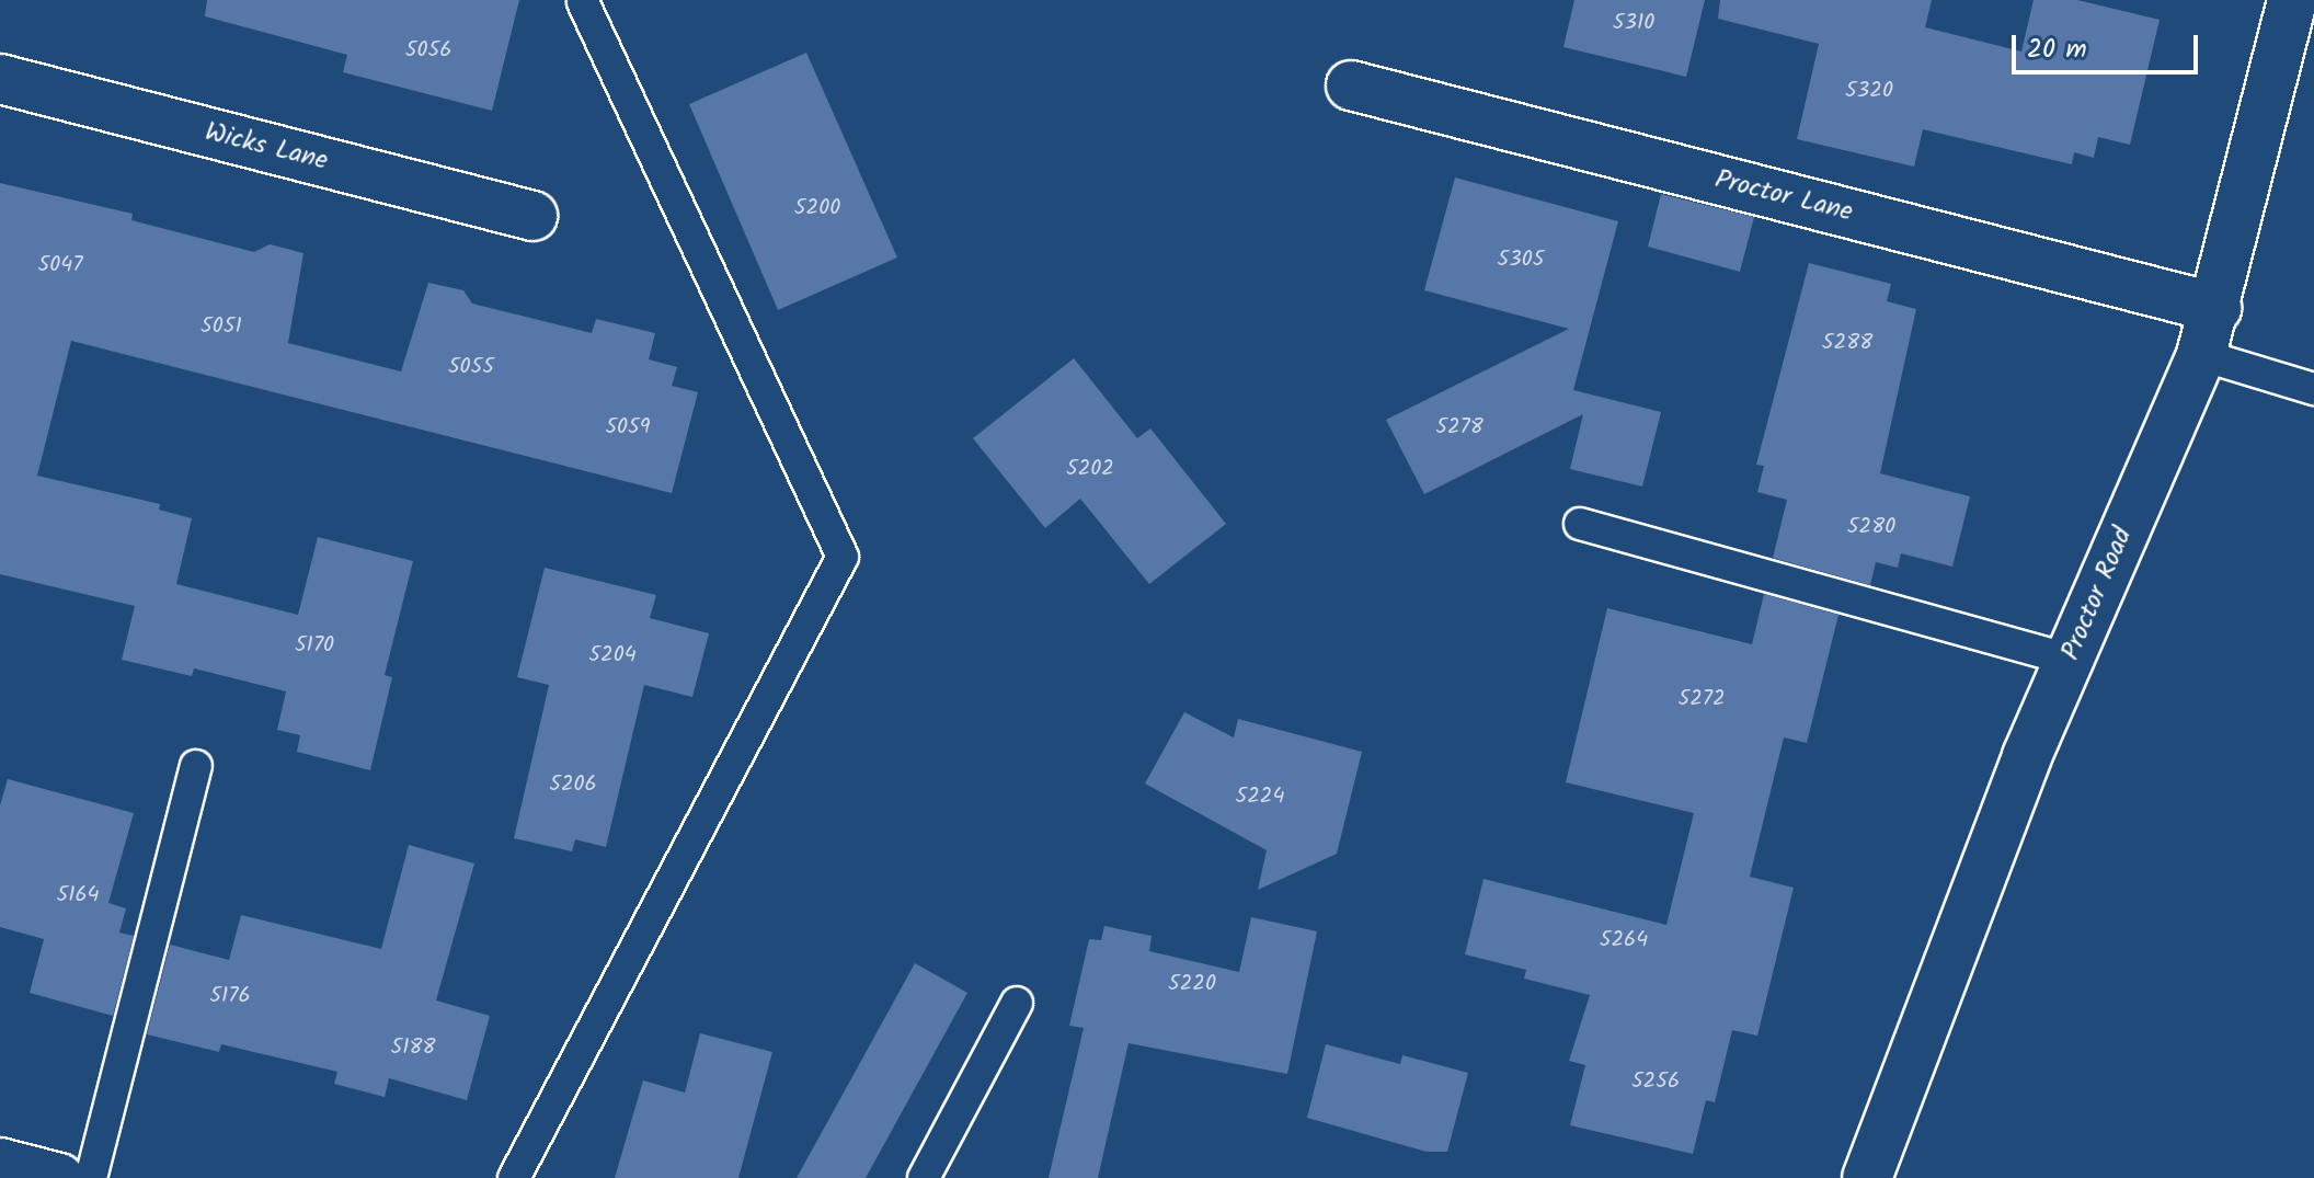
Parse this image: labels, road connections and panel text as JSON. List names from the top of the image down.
{
  "streets": {
    "street": ["Wicks Lane", "Proctor Lane", "Proctor Road"]
  },
  "crossings": [
    ["Proctor Lane", "Proctor Road"]
  ],
  "house_numbers": [
    "5310",
    "5056",
    "5320",
    "5200",
    "5305",
    "5047",
    "5051",
    "5288",
    "5055",
    "5059",
    "5278",
    "5202",
    "5280",
    "5170",
    "5204",
    "5272",
    "5206",
    "5224",
    "5164",
    "5264",
    "5220",
    "5176",
    "5188",
    "5256"
  ],
  "scale_bar": "20 m"
}
